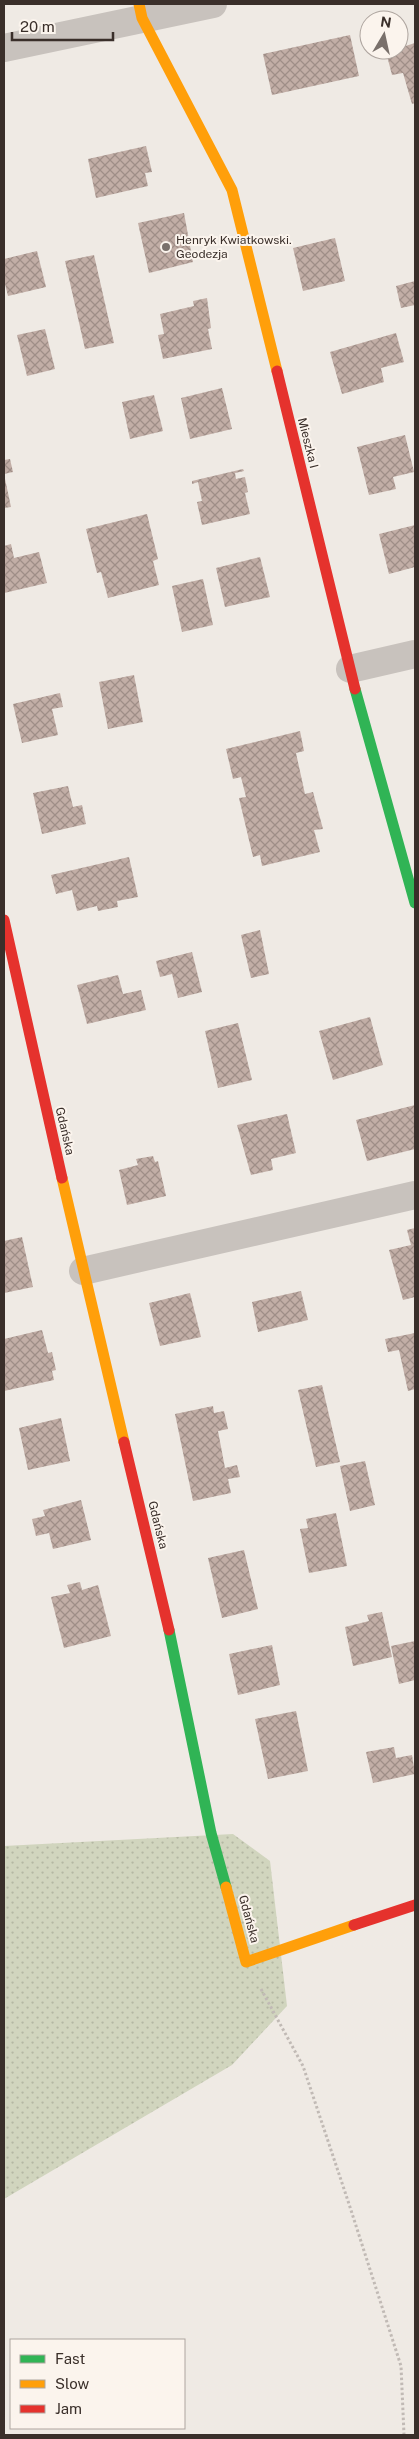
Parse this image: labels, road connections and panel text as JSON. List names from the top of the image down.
{
  "streets": {
    "street": ["Mieszka I", "Gdańska"]
  },
  "places": ["Henryk Kwiatkowski. Geodezja"],
  "legend": ["Fast", "Slow", "Jam"],
  "scale_bar": "20 m",
  "north": "top"
}
